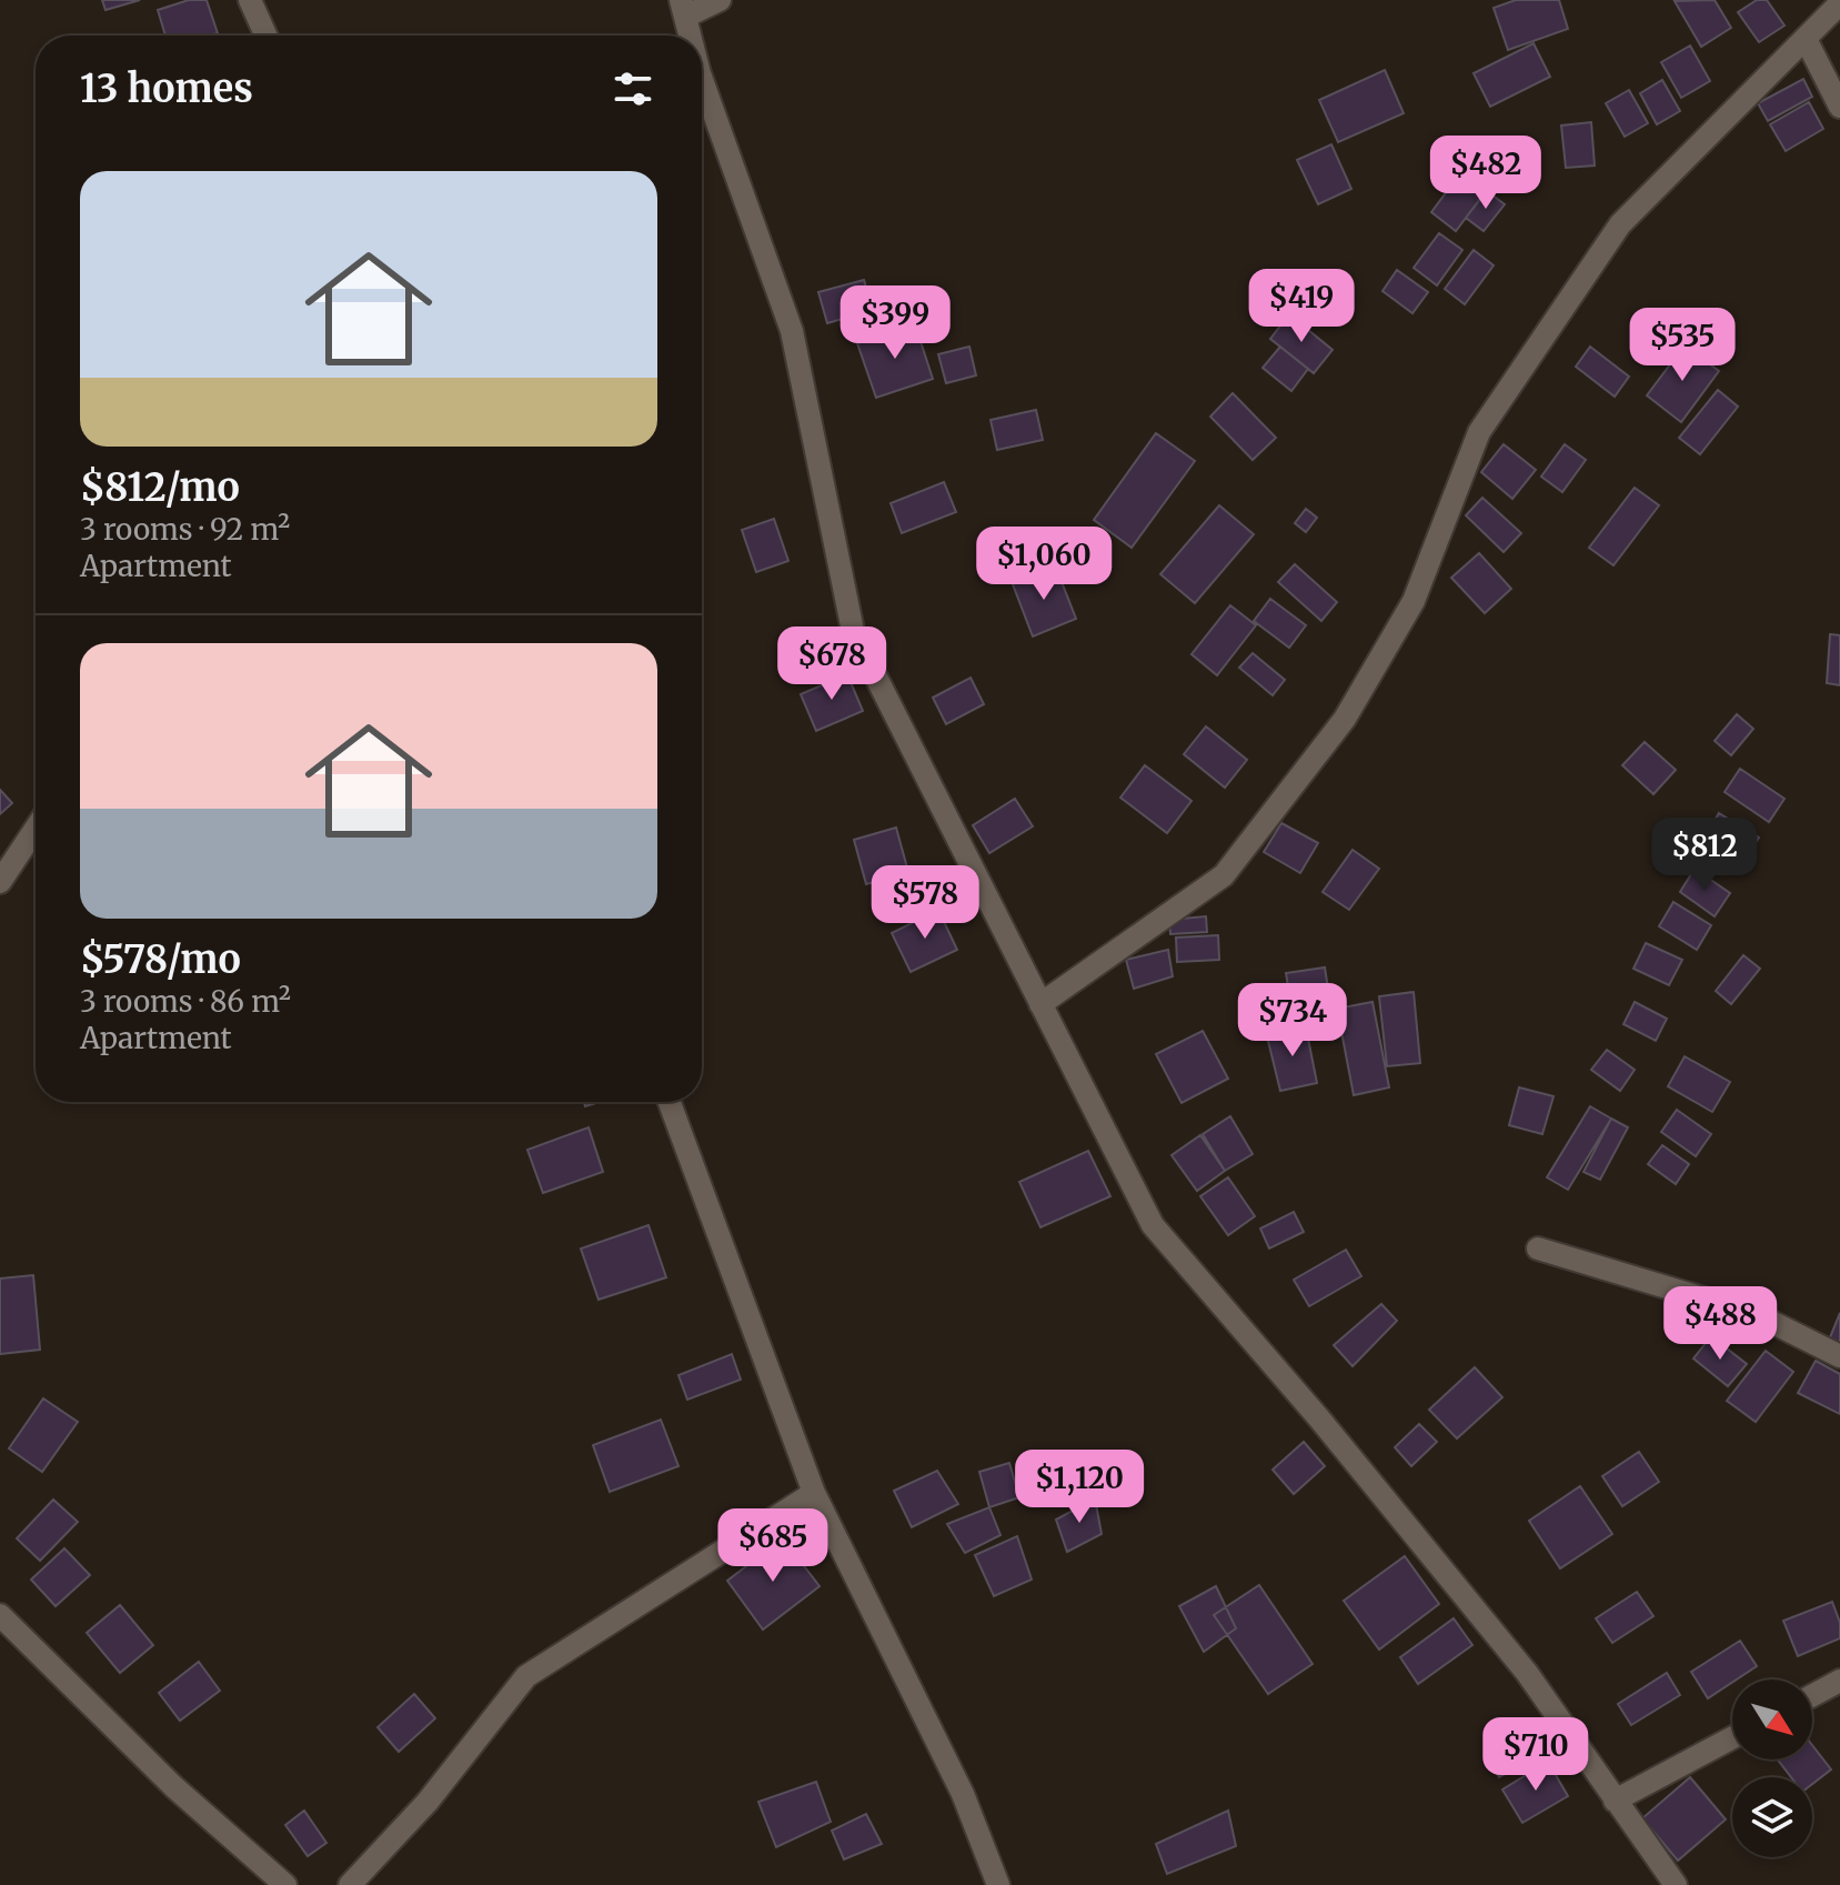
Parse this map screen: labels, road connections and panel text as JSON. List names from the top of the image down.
{
  "north": "bottom right",
  "page": {
    "heading": "13 homes",
    "price": [
      "$482",
      "$419",
      "$399",
      "$535",
      "$1,060",
      "$678",
      "$812",
      "$578",
      "$734",
      "$488",
      "$1,120",
      "$685",
      "$710"
    ],
    "list": [
      {
        "name": "$812/mo",
        "note": "3 rooms · 92 m² · Apartment"
      },
      {
        "name": "$578/mo",
        "note": "3 rooms · 86 m² · Apartment"
      }
    ]
  }
}
